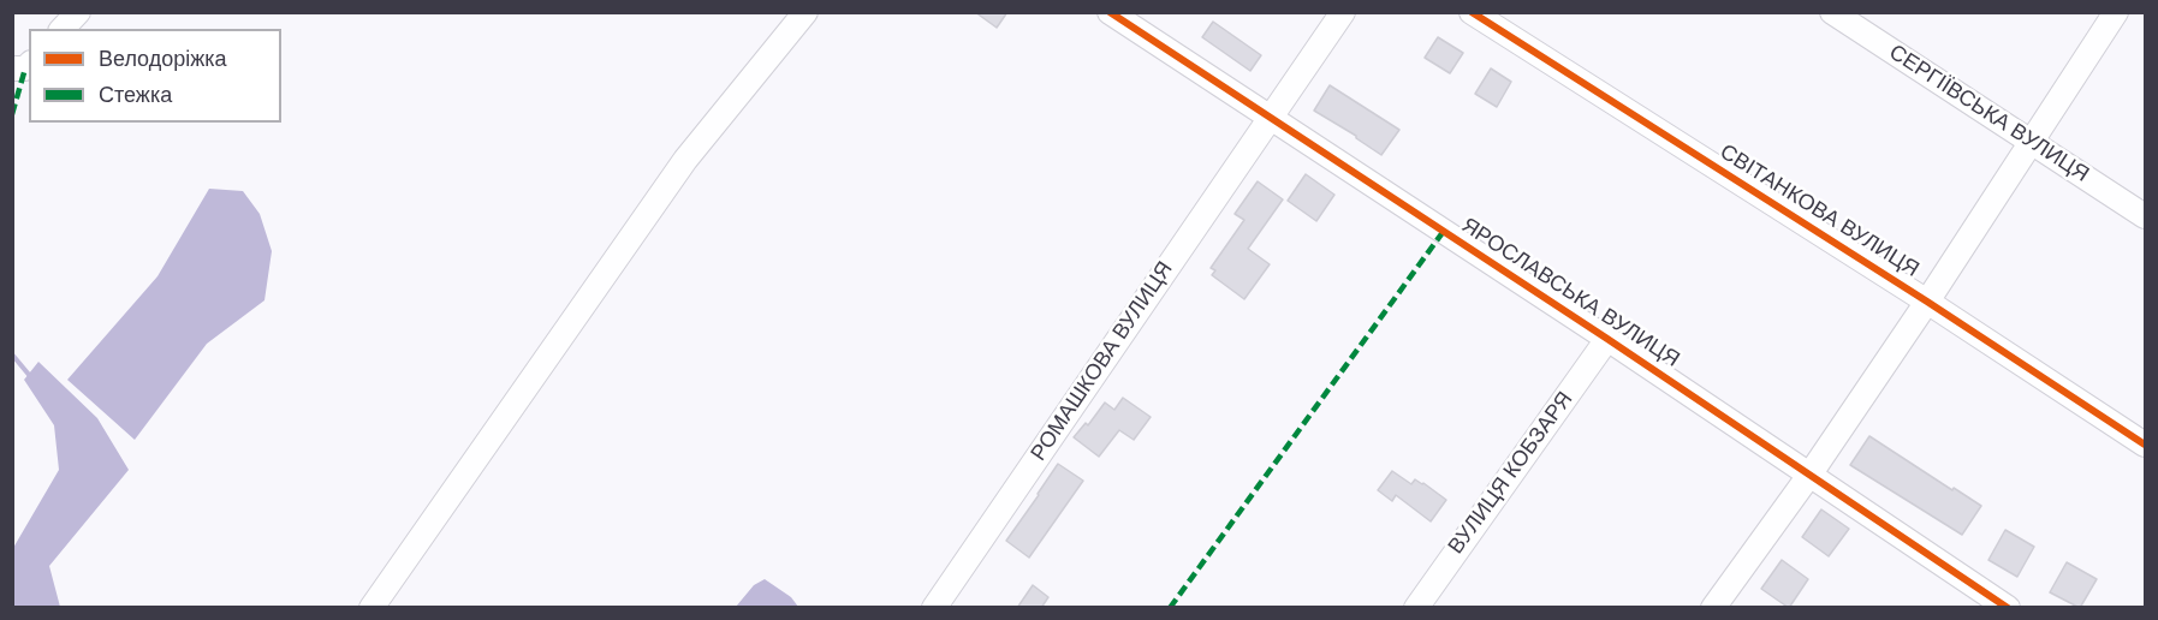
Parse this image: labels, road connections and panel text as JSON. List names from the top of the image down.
{
  "streets": {
    "street": [
      "СЕРГІЇВСЬКА ВУЛИЦЯ",
      "СВІТАНКОВА ВУЛИЦЯ",
      "ЯРОСЛАВСЬКА ВУЛИЦЯ",
      "РОМАШКОВА ВУЛИЦЯ",
      "ВУЛИЦЯ КОБЗАРЯ"
    ]
  },
  "crossings": [
    ["ЯРОСЛАВСЬКА ВУЛИЦЯ", "РОМАШКОВА ВУЛИЦЯ"],
    ["ЯРОСЛАВСЬКА ВУЛИЦЯ", "ВУЛИЦЯ КОБЗАРЯ"]
  ],
  "legend": ["Велодоріжка", "Стежка"]
}
